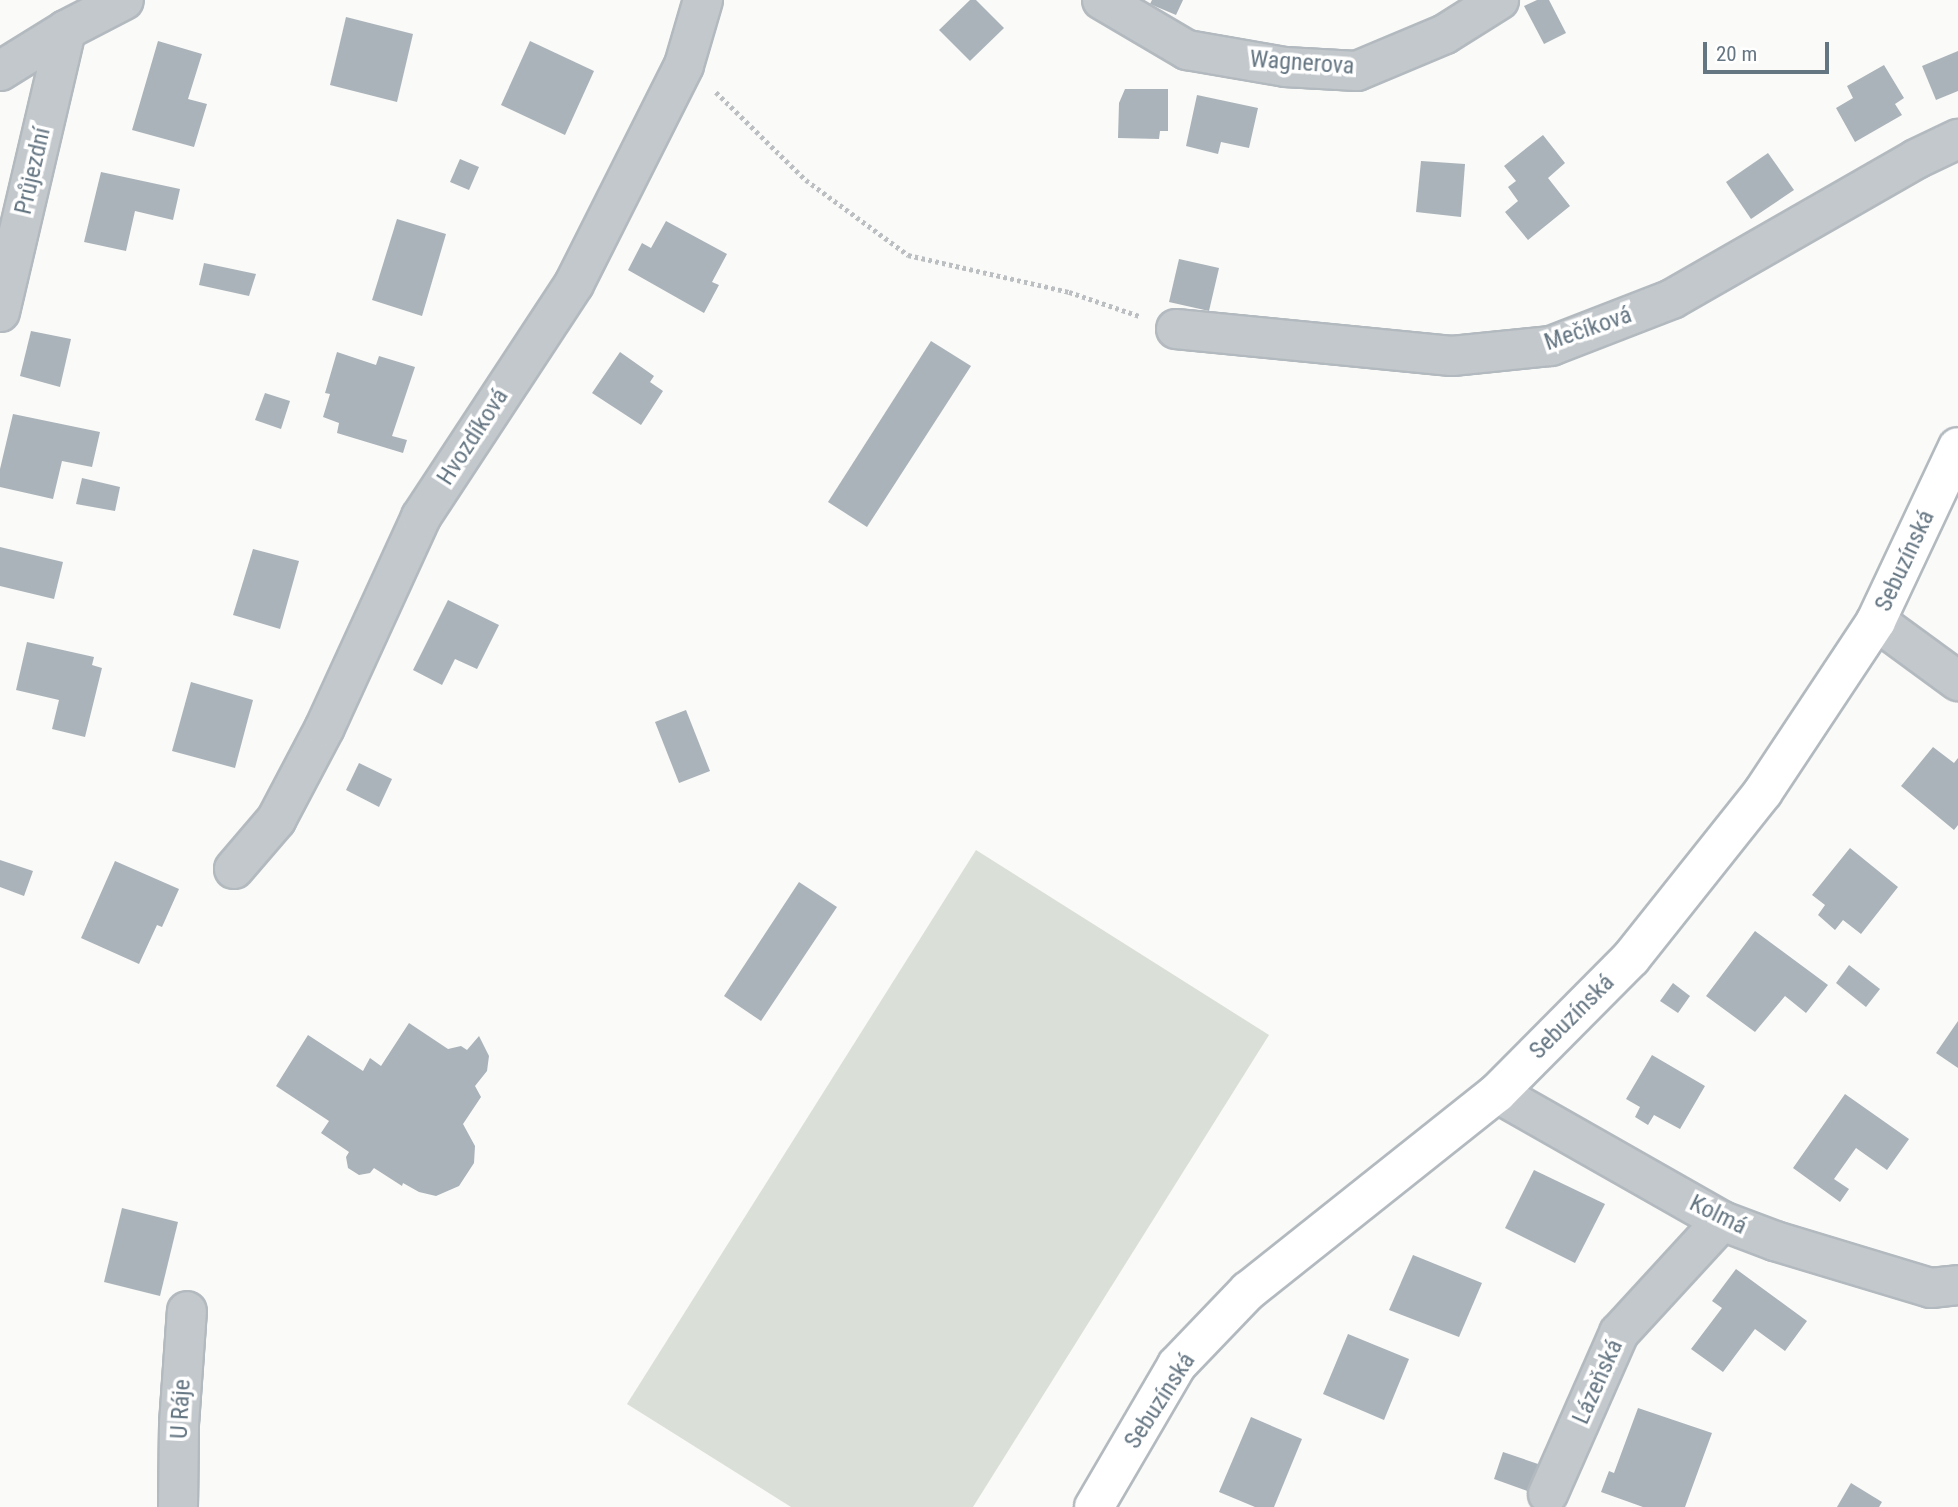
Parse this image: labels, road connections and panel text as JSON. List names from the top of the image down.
{
  "streets": {
    "main road": ["Sebuzínská"],
    "street": [
      "Wagnerova",
      "Průjezdní",
      "Mečíková",
      "Hvozdíková",
      "Kolmá",
      "Lázeňská",
      "U Ráje"
    ]
  },
  "crossings": [
    ["Sebuzínská", "Kolmá"],
    ["Kolmá", "Lázeňská"]
  ],
  "scale_bar": "20 m"
}
